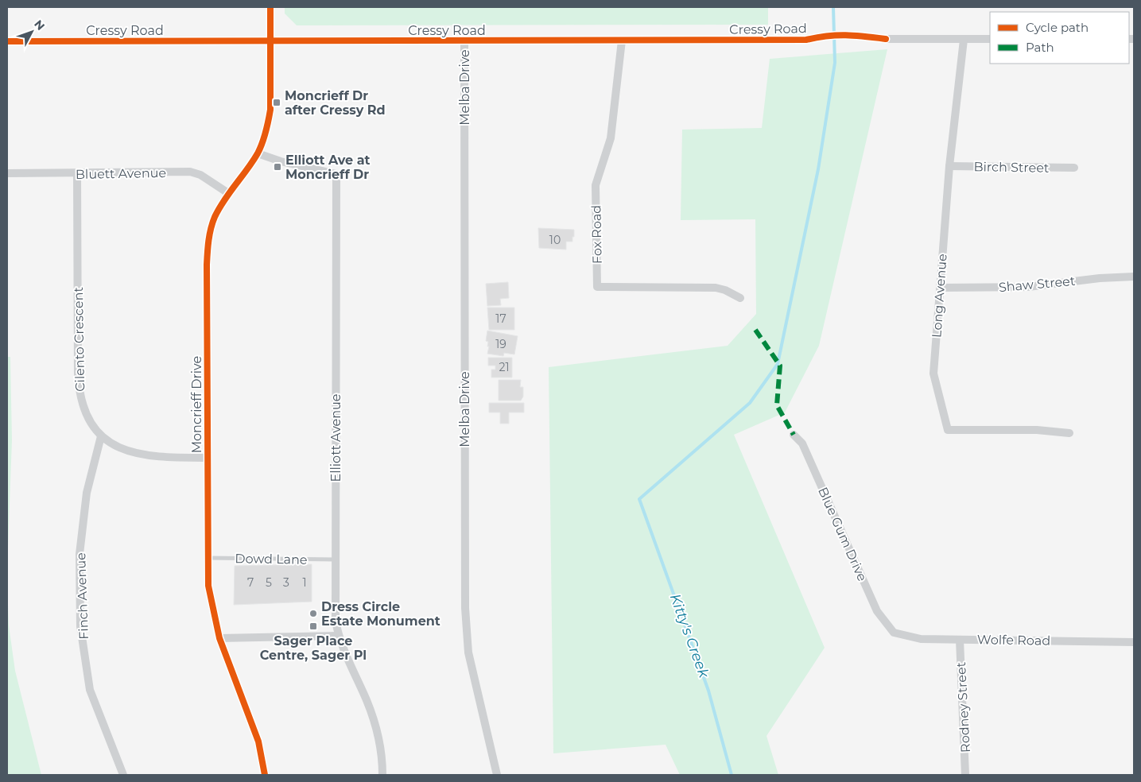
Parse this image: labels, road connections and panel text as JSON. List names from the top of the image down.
{
  "streets": {
    "street": [
      "Cressy Road",
      "Melba Drive",
      "Birch Street",
      "Bluett Avenue",
      "Fox Road",
      "Shaw Street",
      "Long Avenue",
      "Cilento Crescent",
      "Moncrieff Drive",
      "Elliott Avenue",
      "Blue Gum Drive",
      "Finch Avenue",
      "Wolfe Road",
      "Rodney Street"
    ],
    "lane": ["Dowd Lane"]
  },
  "crossings": [
    ["Cressy Road", "Melba Drive"],
    ["Cressy Road", "Fox Road"],
    ["Cressy Road", "Moncrieff Drive"],
    ["Birch Street", "Long Avenue"],
    ["Bluett Avenue", "Cilento Crescent"],
    ["Bluett Avenue", "Moncrieff Drive"],
    ["Shaw Street", "Long Avenue"],
    ["Cilento Crescent", "Moncrieff Drive"],
    ["Cilento Crescent", "Finch Avenue"],
    ["Moncrieff Drive", "Elliott Avenue"],
    ["Moncrieff Drive", "Dowd Lane"],
    ["Elliott Avenue", "Dowd Lane"],
    ["Blue Gum Drive", "Wolfe Road"],
    ["Wolfe Road", "Rodney Street"]
  ],
  "water": ["Kitty's Creek"],
  "places": {
    "transit": ["Moncrieff Dr after Cressy Rd", "Elliott Ave at Moncrieff Dr", "Sager Place Centre, Sager Pl"],
    "other": ["Dress Circle Estate Monument"]
  },
  "house_numbers": [
    "10",
    "17",
    "19",
    "21",
    "7",
    "5",
    "3",
    "1"
  ],
  "legend": ["Cycle path", "Path"],
  "north": "top right"
}
